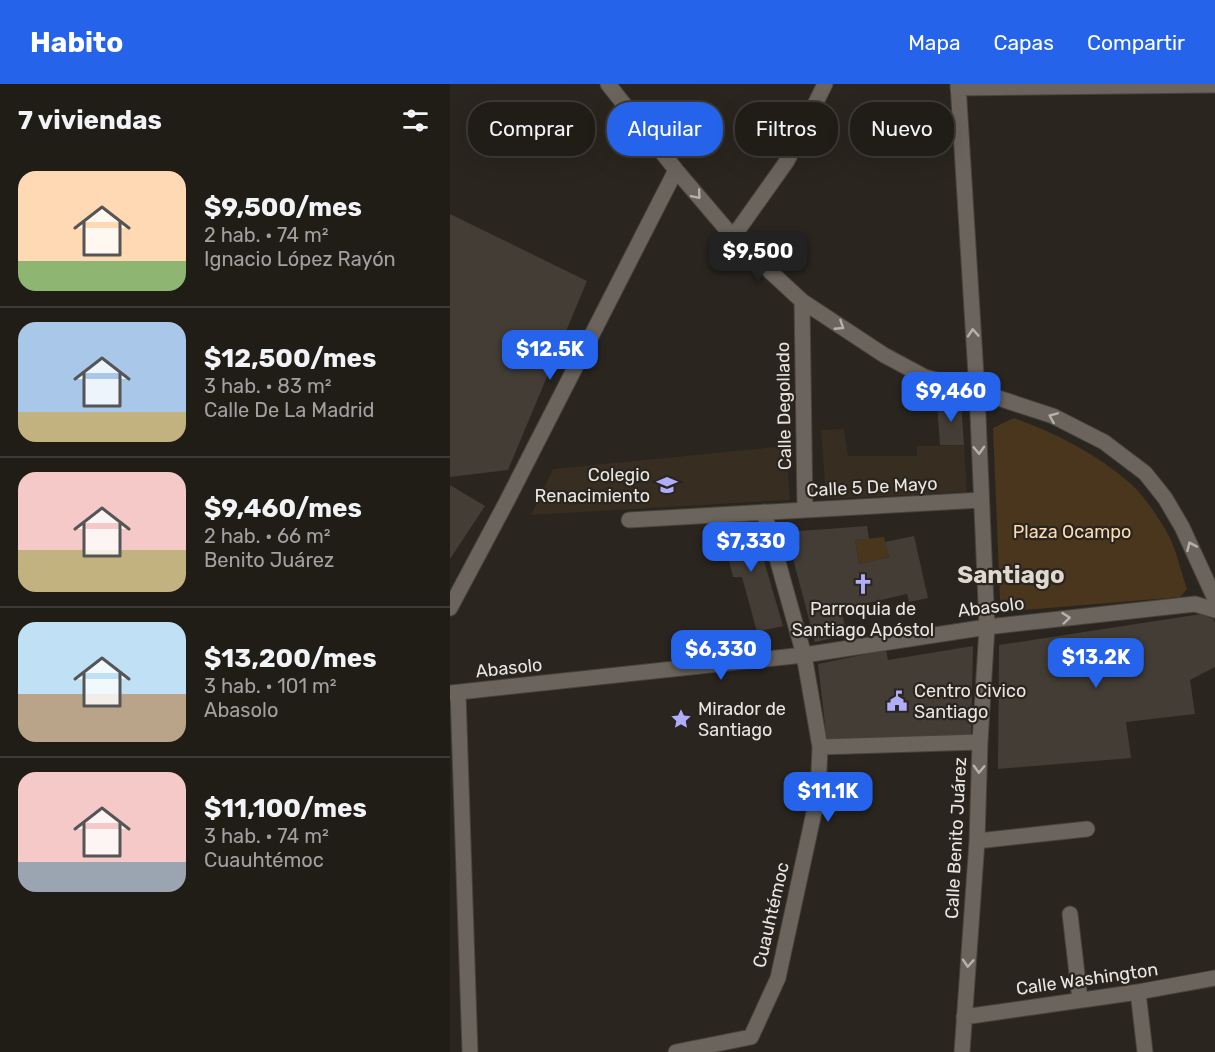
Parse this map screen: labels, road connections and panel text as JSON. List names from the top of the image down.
{
  "streets": {
    "street": [
      "Calle Degollado",
      "Calle 5 De Mayo",
      "Abasolo",
      "Calle Benito Juárez",
      "Cuauhtémoc",
      "Calle Washington"
    ]
  },
  "crossings": [
    ["Calle Degollado", "Calle 5 De Mayo"],
    ["Calle 5 De Mayo", "Calle Benito Juárez"],
    ["Calle 5 De Mayo", "Cuauhtémoc"],
    ["Abasolo", "Calle Benito Juárez"],
    ["Abasolo", "Cuauhtémoc"],
    ["Calle Benito Juárez", "Calle Washington"]
  ],
  "districts": ["Santiago"],
  "parks": ["Plaza Ocampo"],
  "places": {
    "school or university": ["Colegio Renacimiento"],
    "church": ["Parroquia de Santiago Apóstol"],
    "public building": ["Centro Civico Santiago"],
    "place": ["Mirador de Santiago"]
  },
  "page": {
    "header": "Habito",
    "nav": ["Mapa", "Capas", "Compartir"],
    "heading": "7 viviendas",
    "chip": [
      "Comprar",
      "Alquilar",
      "Filtros",
      "Nuevo"
    ],
    "list": [
      {
        "name": "$9,500/mes",
        "note": "2 hab. · 74 m² · Ignacio López Rayón"
      },
      {
        "name": "$12,500/mes",
        "note": "3 hab. · 83 m² · Calle De La Madrid"
      },
      {
        "name": "$9,460/mes",
        "note": "2 hab. · 66 m² · Benito Juárez"
      },
      {
        "name": "$13,200/mes",
        "note": "3 hab. · 101 m² · Abasolo"
      },
      {
        "name": "$11,100/mes",
        "note": "3 hab. · 74 m² · Cuauhtémoc"
      }
    ],
    "price": [
      "$9,500",
      "$12.5K",
      "$9,460",
      "$7,330",
      "$6,330",
      "$13.2K",
      "$11.1K"
    ]
  }
}
